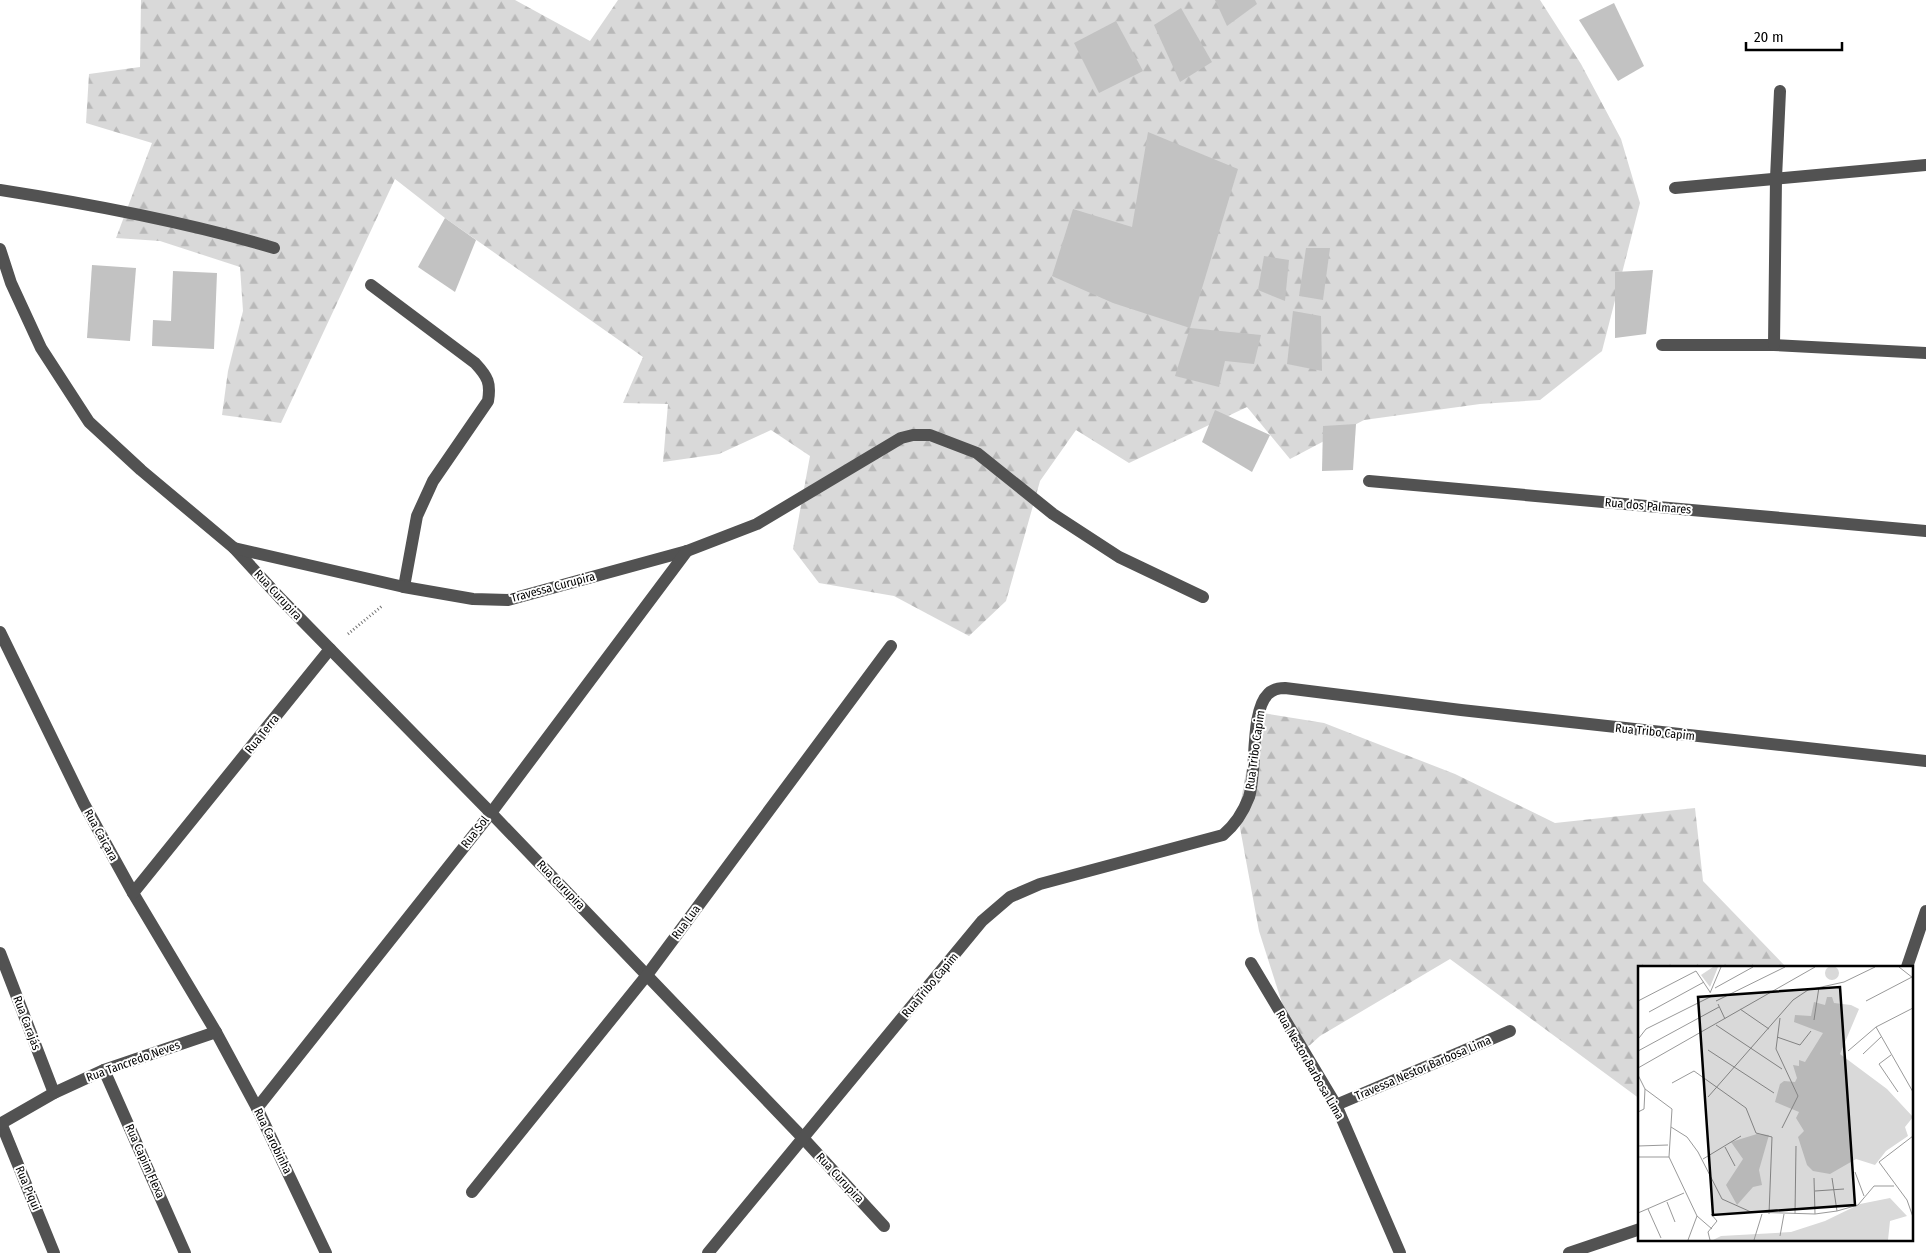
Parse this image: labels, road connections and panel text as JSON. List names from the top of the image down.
{
  "streets": {
    "street": [
      "Rua dos Palmares",
      "Travessa Curupira",
      "Rua Curupira",
      "Rua Tribo Capim",
      "Rua Terra",
      "Rua Sol",
      "Rua Caiçara",
      "Rua Lua",
      "Rua Carajás",
      "Rua Tancredo Neves",
      "Rua Nestor Barbosa Lima",
      "Travessa Nestor Barbosa Lima",
      "Rua Carobinha",
      "Rua Capim Flexa",
      "Rua Piqui"
    ]
  },
  "crossings": [
    ["Travessa Curupira", "Rua Curupira"],
    ["Travessa Curupira", "Rua Sol"],
    ["Rua Curupira", "Rua Tribo Capim"],
    ["Rua Curupira", "Rua Terra"],
    ["Rua Curupira", "Rua Sol"],
    ["Rua Curupira", "Rua Lua"],
    ["Rua Terra", "Rua Caiçara"],
    ["Rua Sol", "Rua Carobinha"],
    ["Rua Caiçara", "Rua Tancredo Neves"],
    ["Rua Caiçara", "Rua Carobinha"],
    ["Rua Carajás", "Rua Tancredo Neves"],
    ["Rua Tancredo Neves", "Rua Carobinha"],
    ["Rua Tancredo Neves", "Rua Capim Flexa"],
    ["Rua Tancredo Neves", "Rua Piqui"],
    ["Rua Nestor Barbosa Lima", "Travessa Nestor Barbosa Lima"]
  ],
  "scale_bar": "20 m"
}
